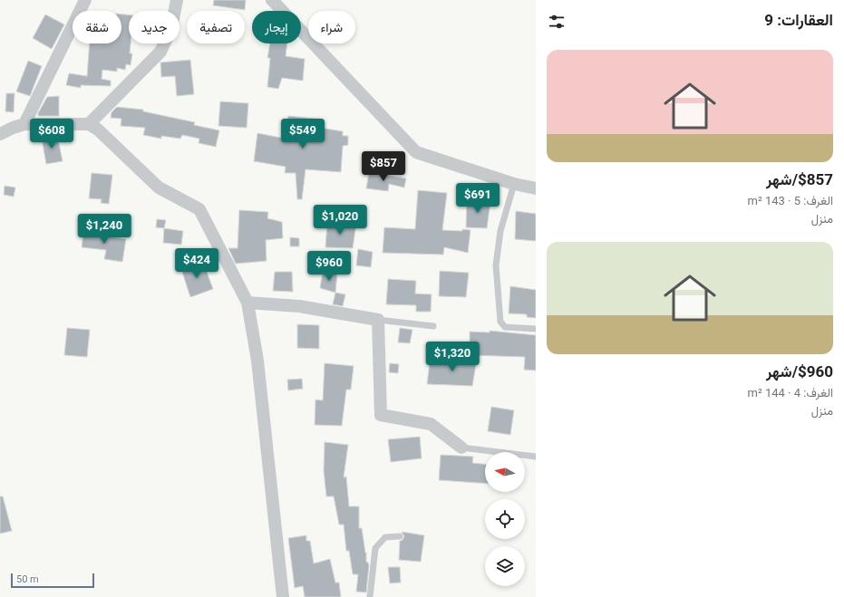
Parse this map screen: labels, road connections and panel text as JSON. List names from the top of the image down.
{
  "scale_bar": "50 m",
  "north": "left",
  "page": {
    "heading": "العقارات: 9",
    "chip": [
      "شراء",
      "إيجار",
      "تصفية",
      "جديد",
      "شقة"
    ],
    "list": [
      {
        "name": "$857/شهر",
        "note": "الغرف: 5 · 143 m² · منزل"
      },
      {
        "name": "$960/شهر",
        "note": "الغرف: 4 · 144 m² · منزل"
      }
    ],
    "price": [
      "$608",
      "$549",
      "$857",
      "$691",
      "$1,020",
      "$1,240",
      "$424",
      "$960",
      "$1,320"
    ],
    "scale": "50 m"
  }
}
